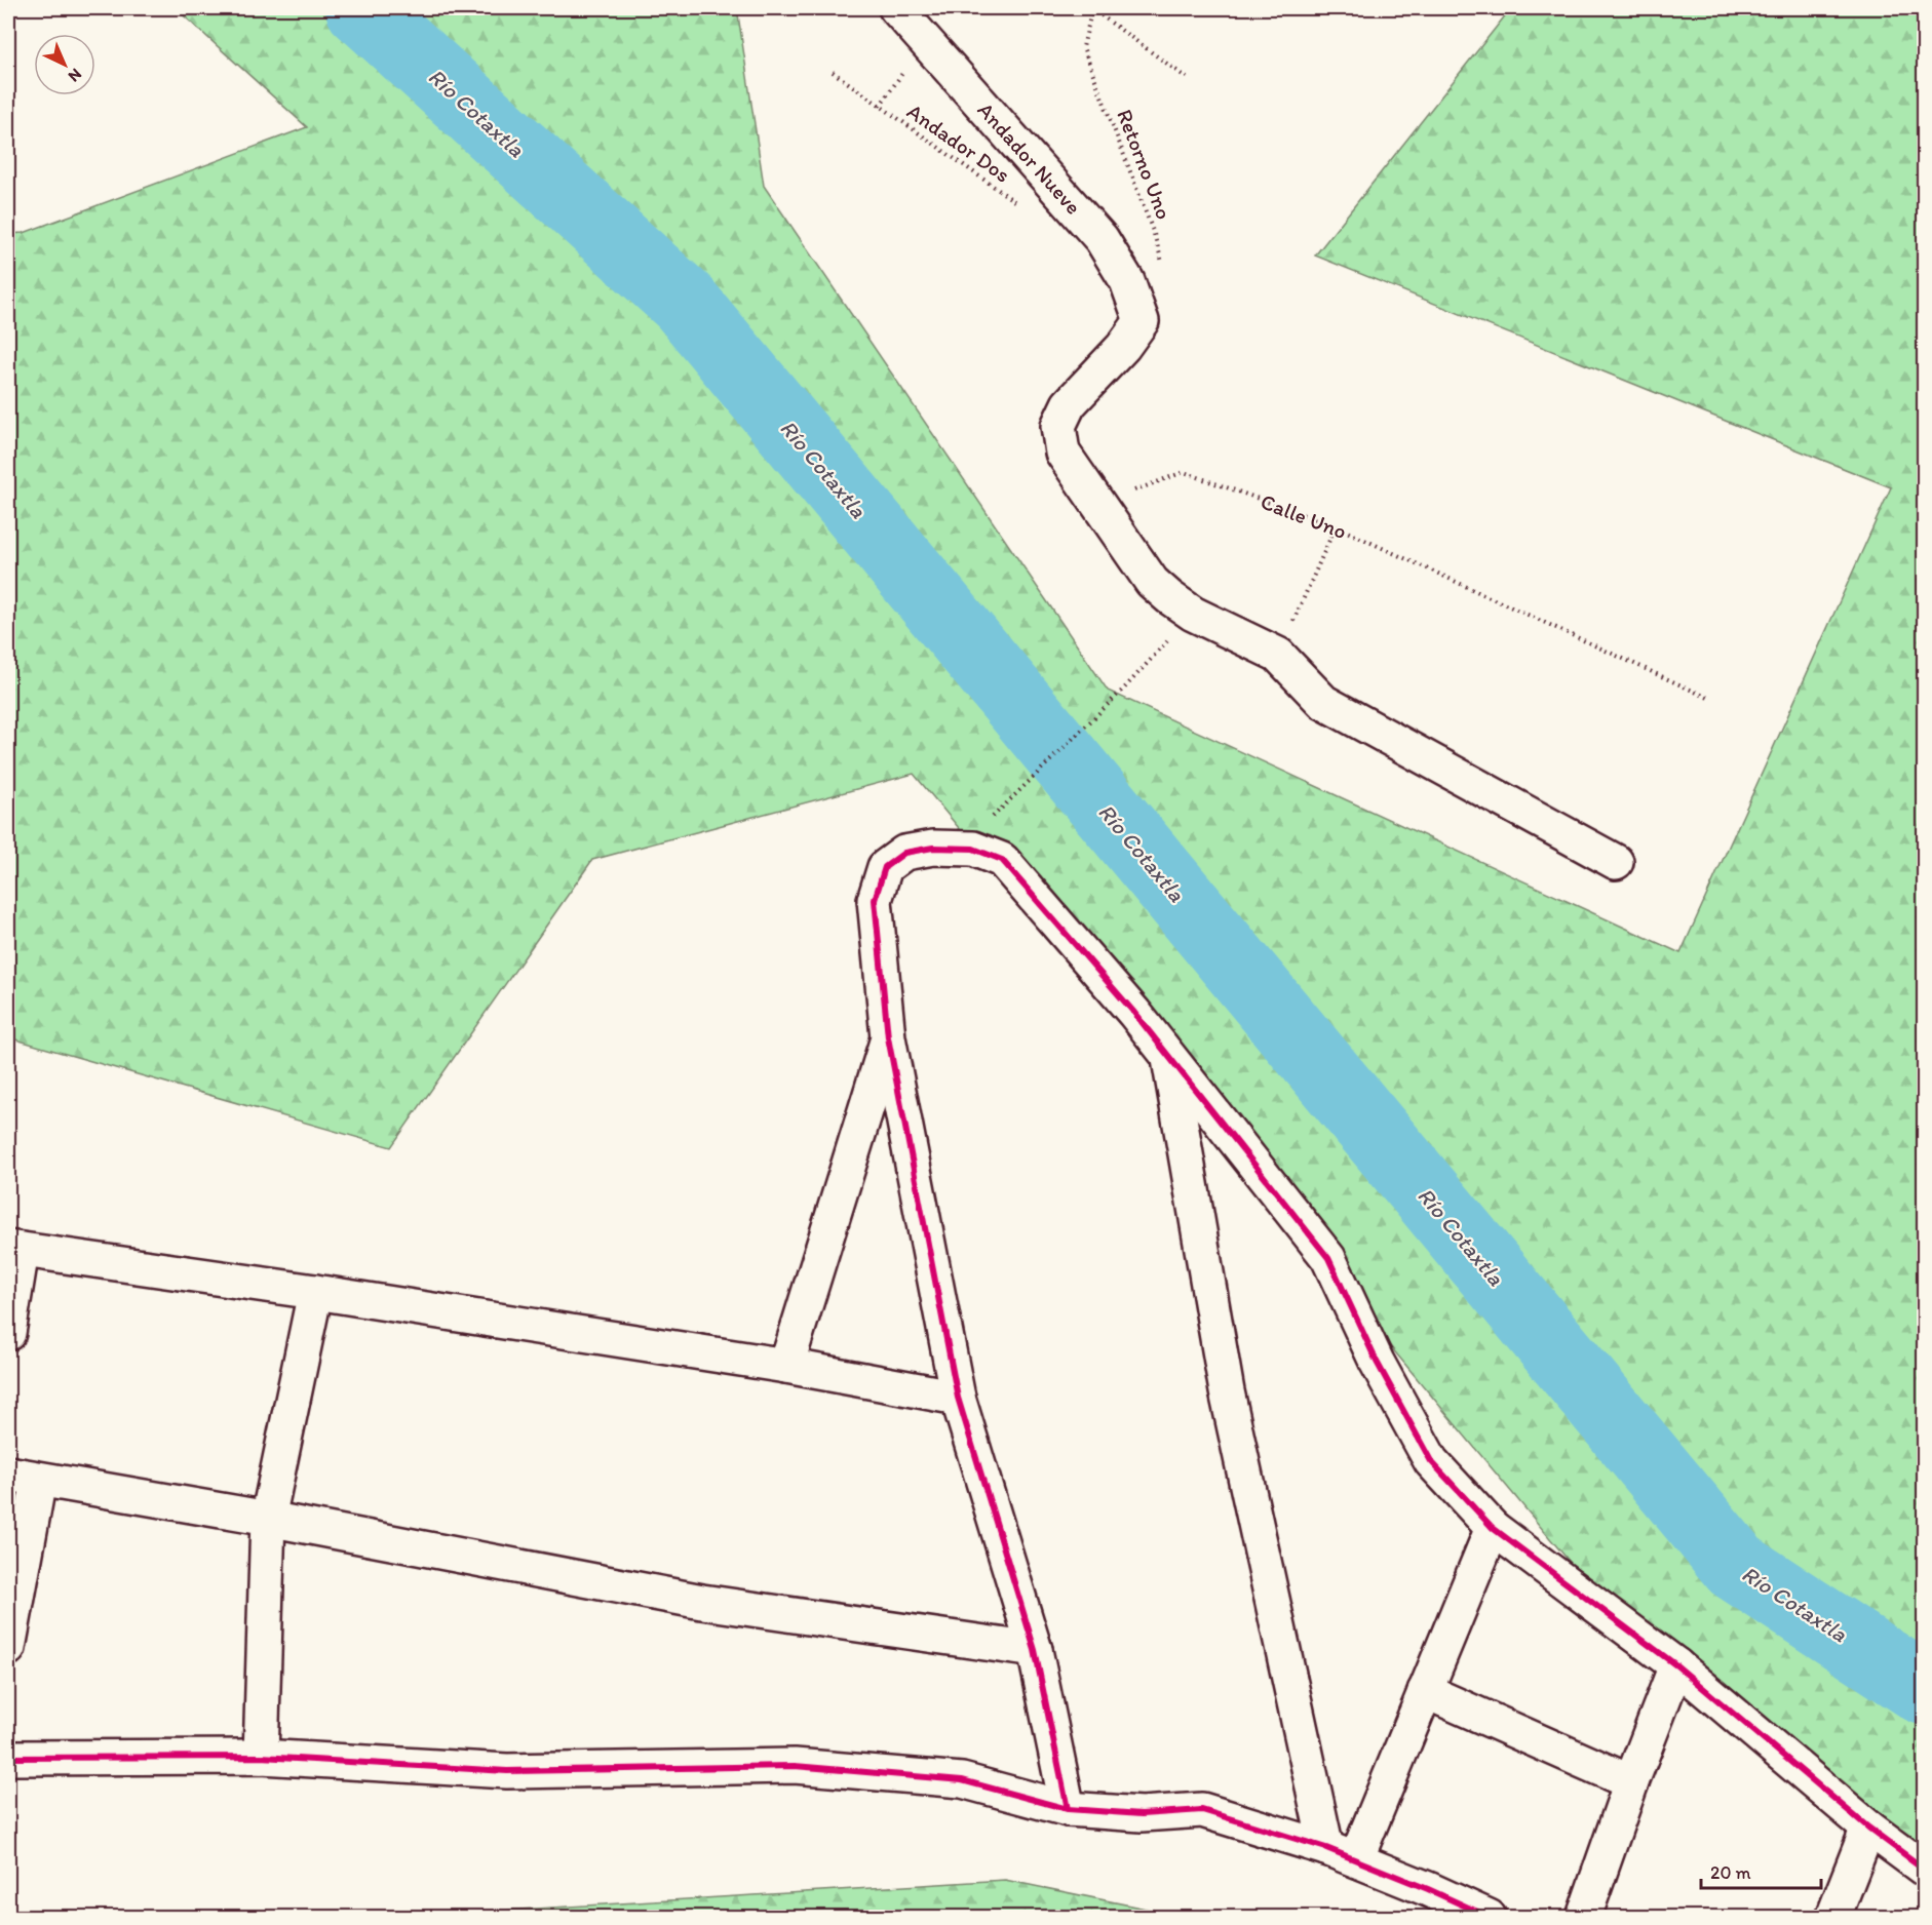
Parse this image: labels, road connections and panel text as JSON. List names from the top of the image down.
{
  "streets": {
    "street": ["Andador Nueve"],
    "path": ["Andador Dos", "Retorno Uno", "Calle Uno"]
  },
  "crossings": [
    ["Andador Nueve", "Calle Uno"]
  ],
  "water": ["Río Cotaxtla"],
  "scale_bar": "20 m",
  "north": "bottom right"
}
